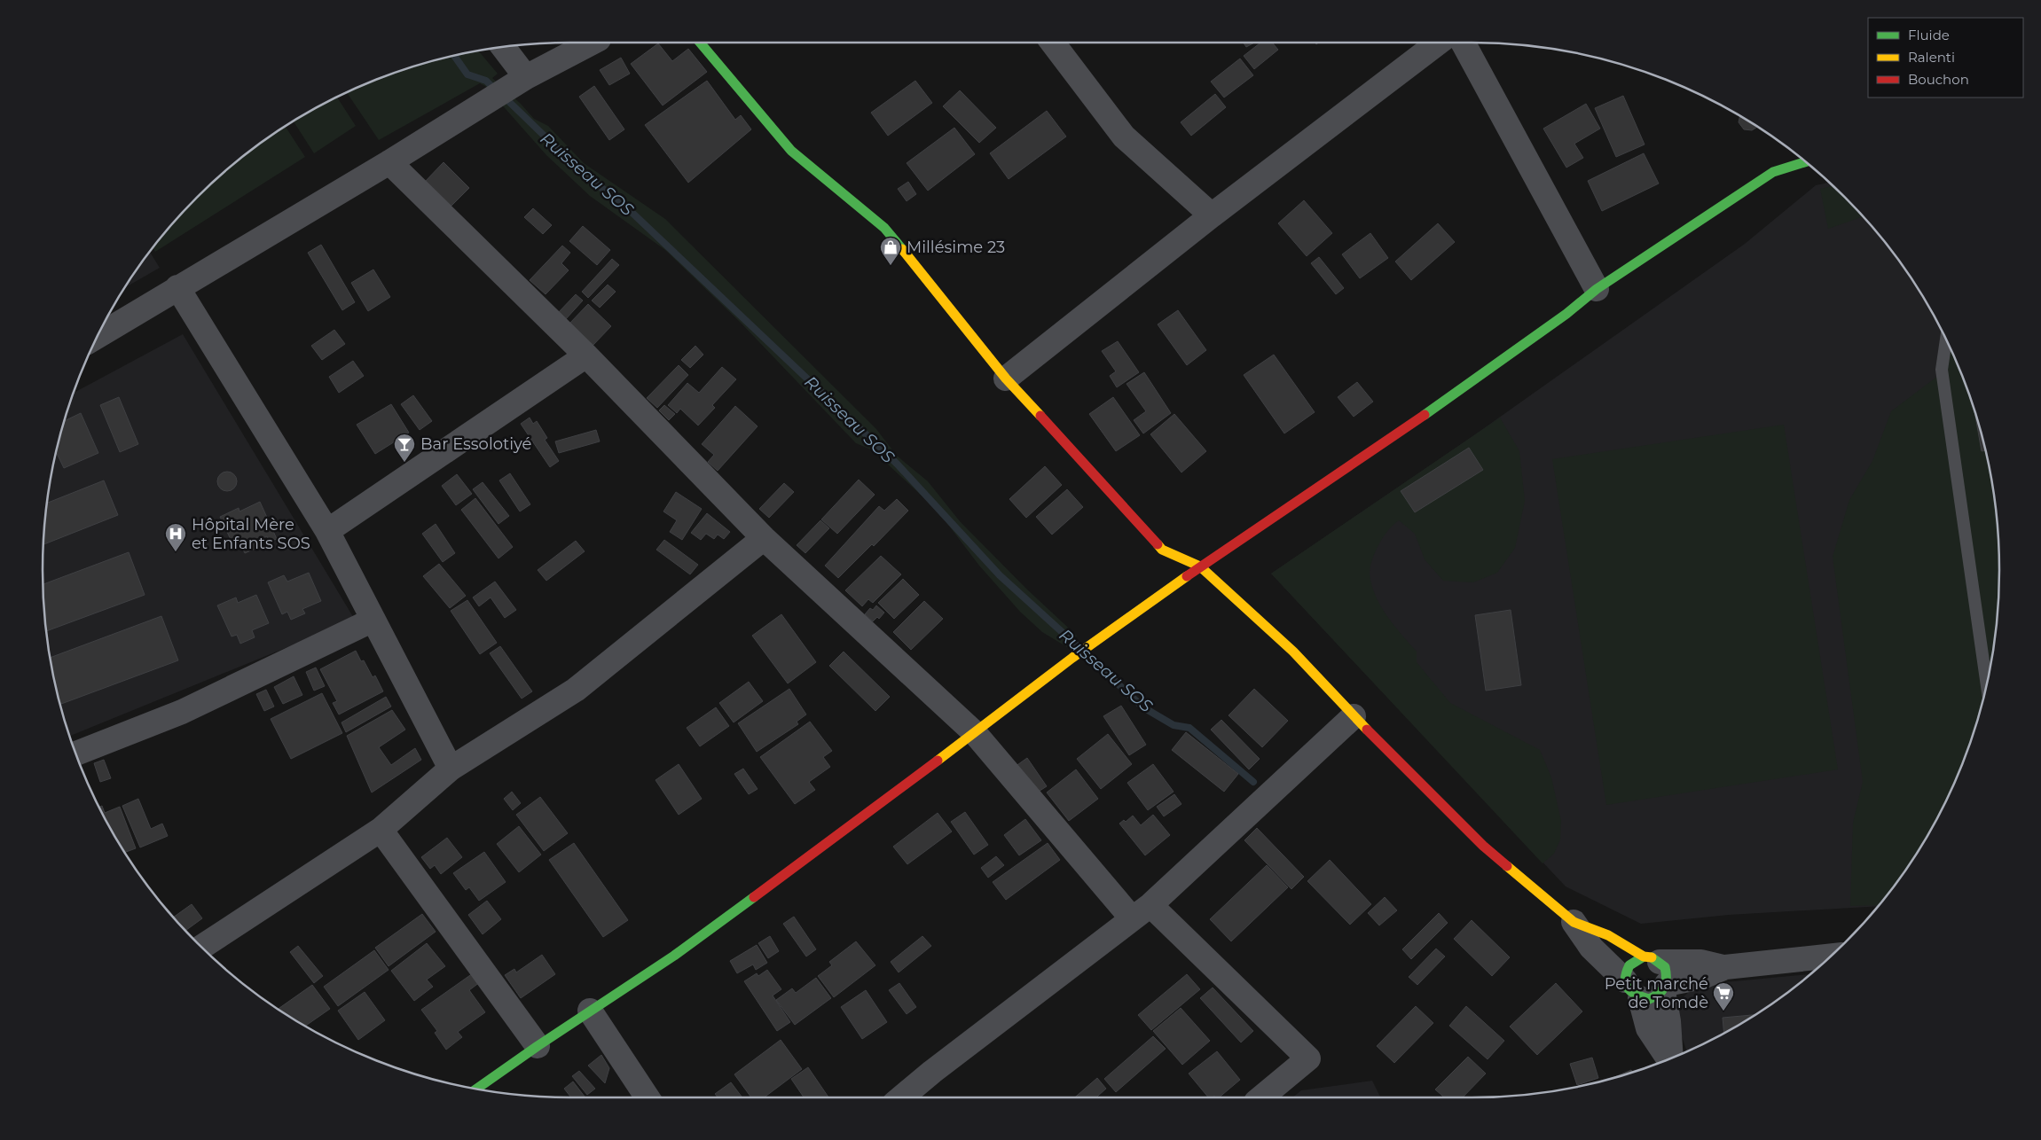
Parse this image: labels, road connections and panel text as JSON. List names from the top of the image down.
{
  "water": ["Ruisseau SOS"],
  "places": {
    "shop": ["Millésime 23"],
    "bar": ["Bar Essolotiyé"],
    "hospital": ["Hôpital Mère et Enfants SOS"],
    "supermarket": ["Petit marché de Tomdè"]
  },
  "legend": ["Fluide", "Ralenti", "Bouchon"]
}
